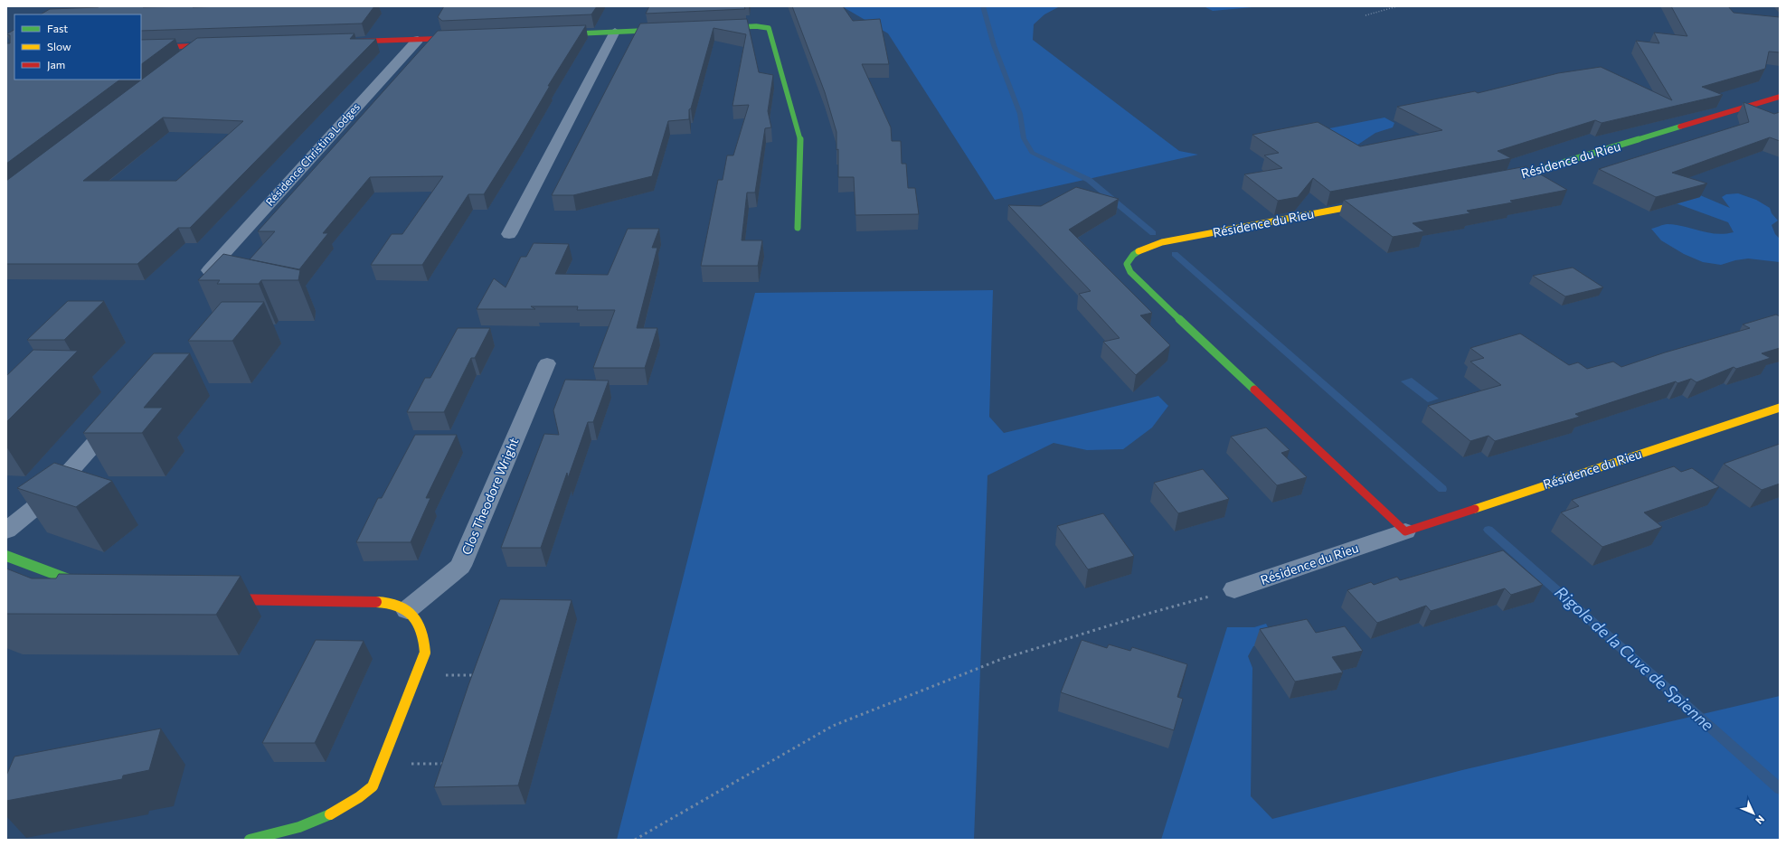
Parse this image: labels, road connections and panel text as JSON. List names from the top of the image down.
{
  "streets": {
    "street": ["Résidence Christina Lodges", "Résidence du Rieu", "Clos Theodore Wright"]
  },
  "water": ["Rigole de la Cuve de Spienne"],
  "legend": ["Fast", "Slow", "Jam"],
  "north": "bottom right"
}
